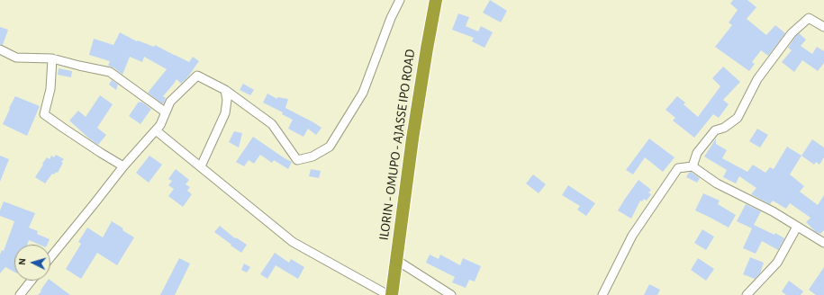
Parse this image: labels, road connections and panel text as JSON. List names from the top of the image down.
{
  "streets": {
    "highway": ["ILORIN - OMUPO - AJASSE IPO ROAD"]
  },
  "north": "left"
}
